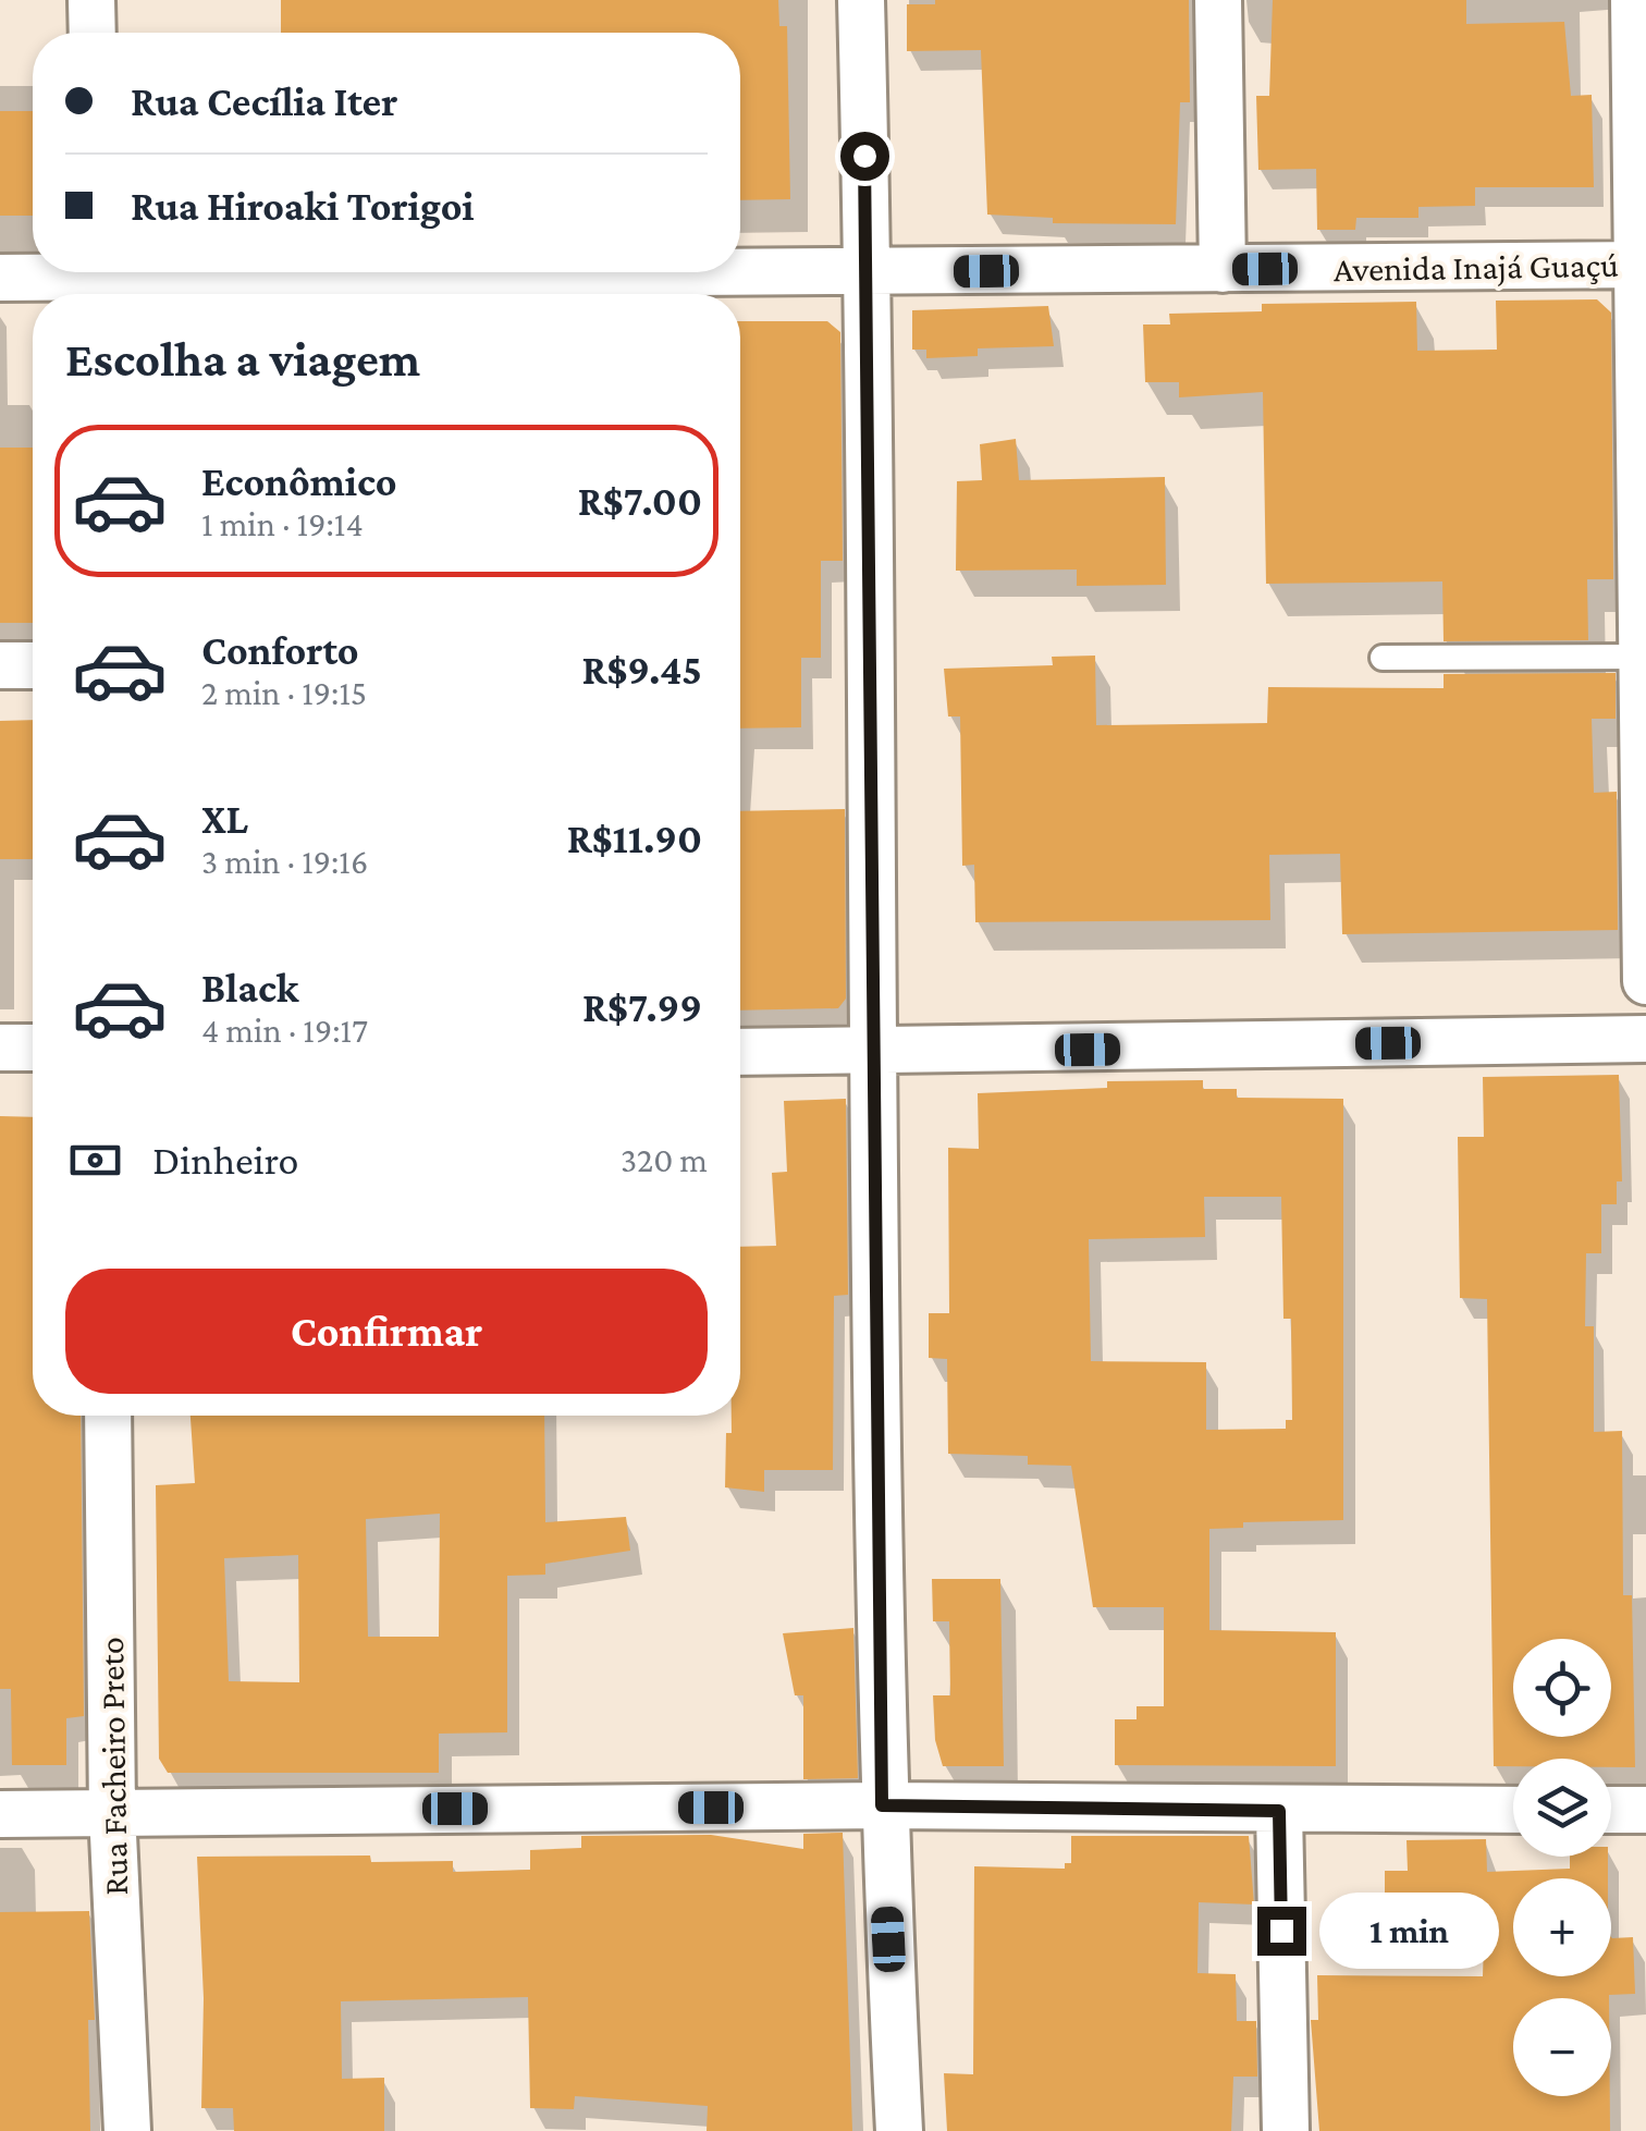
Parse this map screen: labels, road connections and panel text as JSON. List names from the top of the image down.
{
  "streets": {
    "street": ["Avenida Inajá Guaçú", "Rua Facheiro Preto"]
  },
  "page": {
    "banner": ["Rua Cecília Iter", "Rua Hiroaki Torigoi"],
    "heading": "Escolha a viagem",
    "list": [
      {
        "name": "Econômico",
        "note": "1 min · 19:14",
        "value": "R$7.00"
      },
      {
        "name": "Conforto",
        "note": "2 min · 19:15",
        "value": "R$9.45"
      },
      {
        "name": "XL",
        "note": "3 min · 19:16",
        "value": "R$11.90"
      },
      {
        "name": "Black",
        "note": "4 min · 19:17",
        "value": "R$7.99"
      }
    ],
    "pay": ["Dinheiro", "320 m"],
    "buttons": "Confirmar",
    "map_buttons": ["+", "−"],
    "bubble": "1 min"
  }
}
